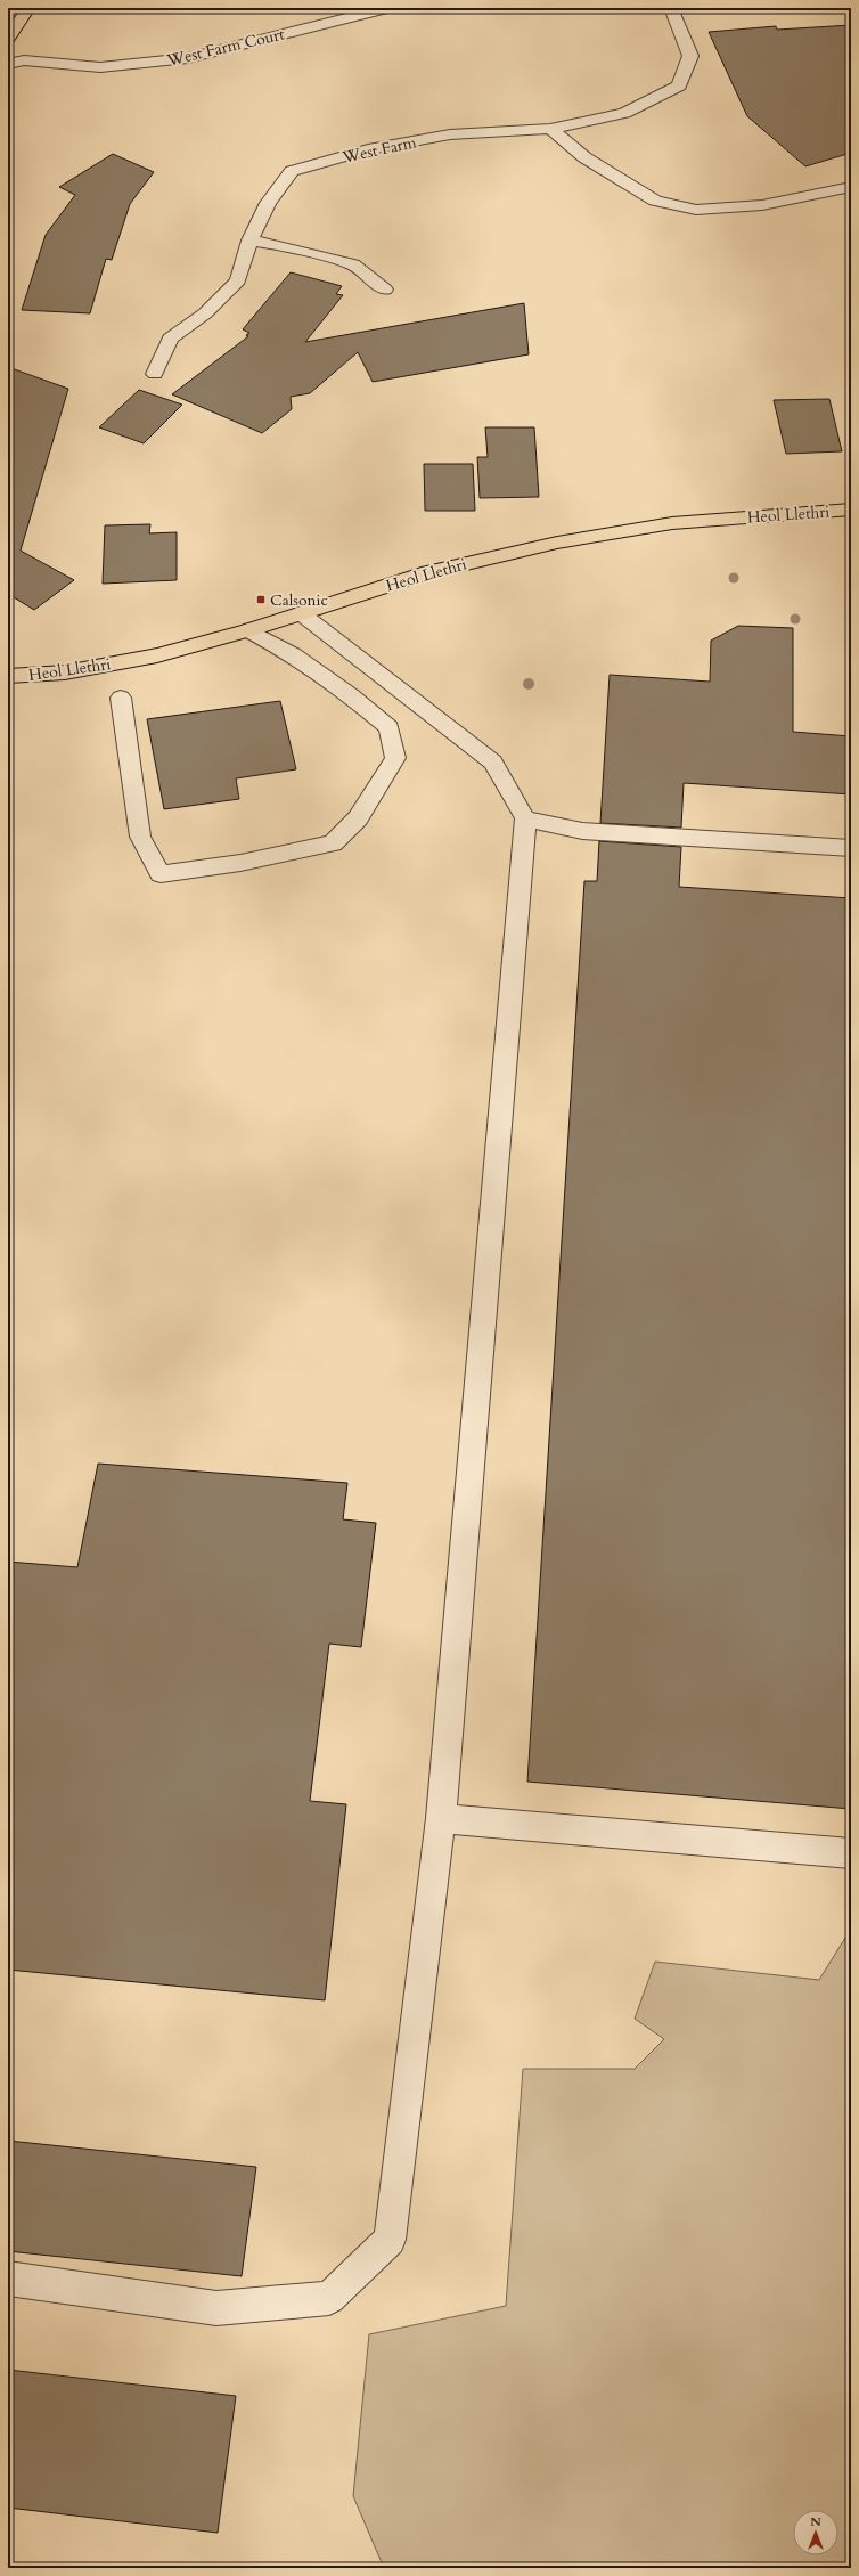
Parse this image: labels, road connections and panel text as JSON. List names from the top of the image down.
{
  "streets": {
    "main road": ["Heol Llethri"],
    "street": ["West Farm Court", "West Farm"]
  },
  "places": {
    "transit": ["Calsonic"]
  },
  "north": "top"
}
